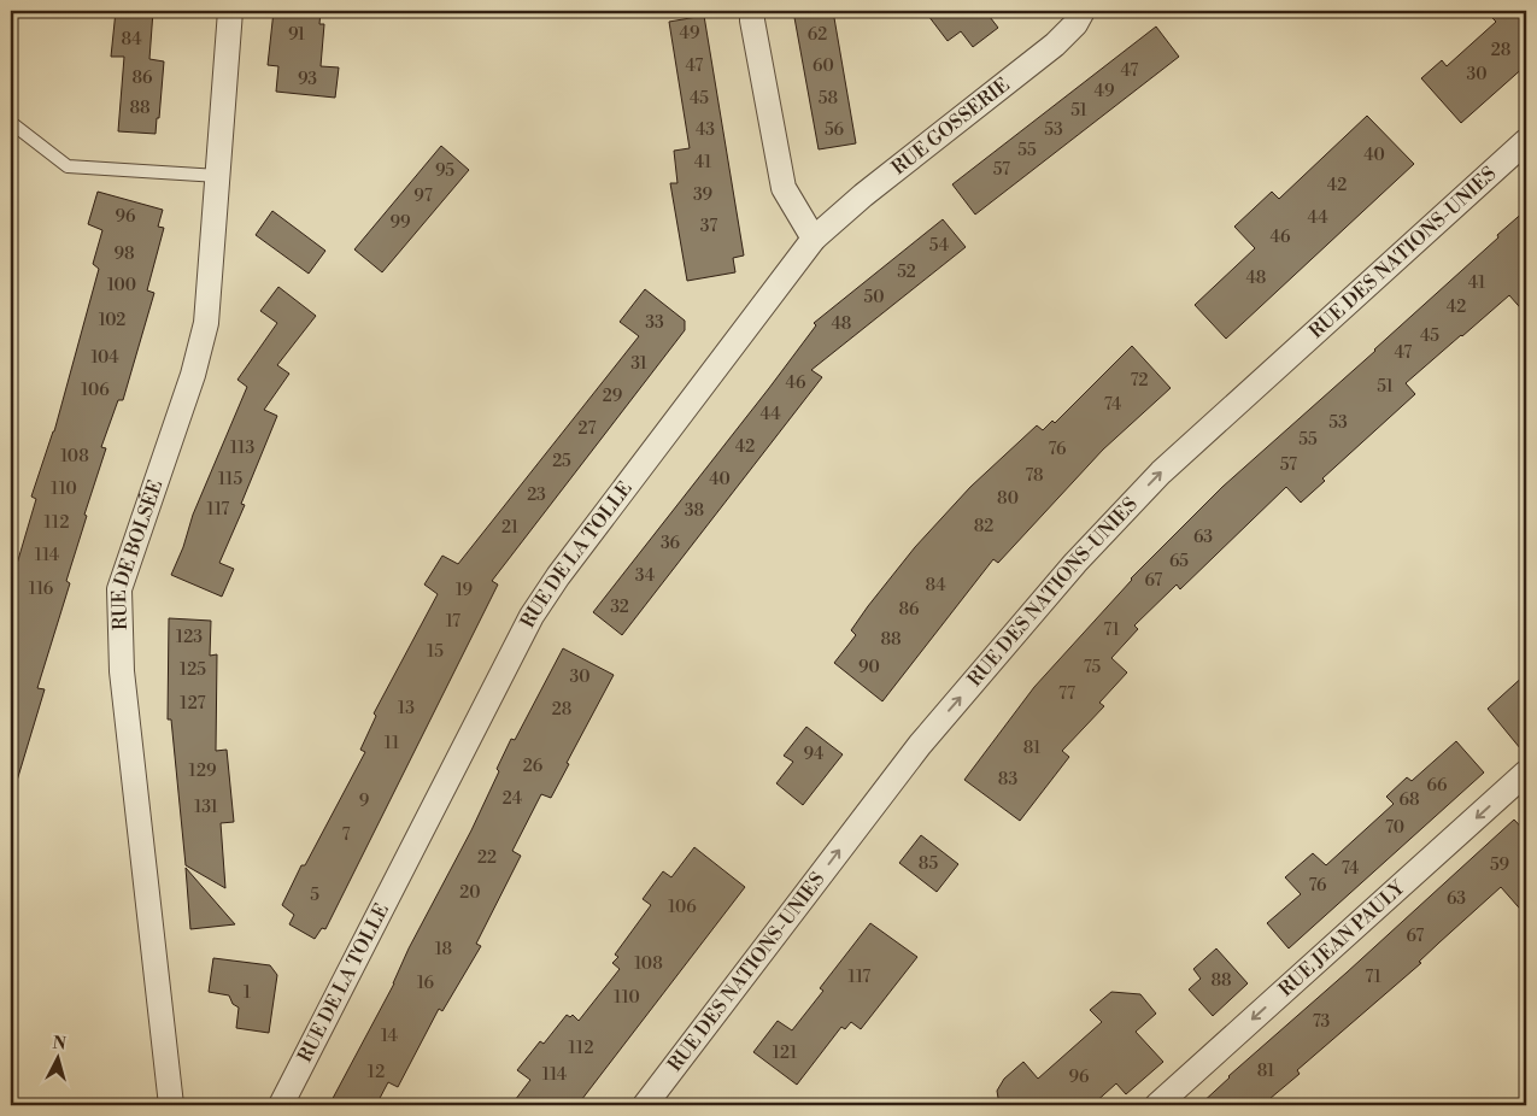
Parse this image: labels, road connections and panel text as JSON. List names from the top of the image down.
{
  "streets": {
    "street": [
      "RUE GOSSERIE",
      "RUE DES NATIONS-UNIES",
      "RUE DE BOLSÉE",
      "RUE DE LA TOLLE",
      "RUE JEAN PAULY"
    ]
  },
  "crossings": [
    ["RUE GOSSERIE", "RUE DE LA TOLLE"]
  ],
  "one_way": ["RUE DES NATIONS-UNIES", "RUE JEAN PAULY"],
  "house_numbers": [
    "49",
    "91",
    "62",
    "84",
    "28",
    "47",
    "60",
    "47",
    "30",
    "86",
    "93",
    "49",
    "45",
    "58",
    "88",
    "51",
    "43",
    "56",
    "53",
    "55",
    "40",
    "41",
    "57",
    "95",
    "42",
    "39",
    "97",
    "96",
    "44",
    "99",
    "37",
    "46",
    "54",
    "98",
    "52",
    "48",
    "41",
    "100",
    "50",
    "42",
    "102",
    "33",
    "48",
    "45",
    "47",
    "104",
    "31",
    "72",
    "46",
    "51",
    "106",
    "29",
    "74",
    "44",
    "53",
    "27",
    "55",
    "42",
    "113",
    "76",
    "108",
    "25",
    "57",
    "78",
    "115",
    "40",
    "110",
    "23",
    "80",
    "117",
    "38",
    "112",
    "82",
    "21",
    "63",
    "36",
    "114",
    "65",
    "34",
    "67",
    "84",
    "116",
    "19",
    "32",
    "86",
    "17",
    "71",
    "123",
    "88",
    "15",
    "90",
    "75",
    "125",
    "30",
    "77",
    "127",
    "13",
    "28",
    "11",
    "81",
    "94",
    "26",
    "129",
    "83",
    "66",
    "24",
    "68",
    "9",
    "131",
    "70",
    "7",
    "22",
    "85",
    "59",
    "74",
    "76",
    "20",
    "5",
    "63",
    "106",
    "67",
    "18",
    "108",
    "117",
    "71",
    "88",
    "16",
    "1",
    "110",
    "73",
    "14",
    "112",
    "121",
    "81",
    "12",
    "114",
    "96"
  ],
  "north": "top"
}
